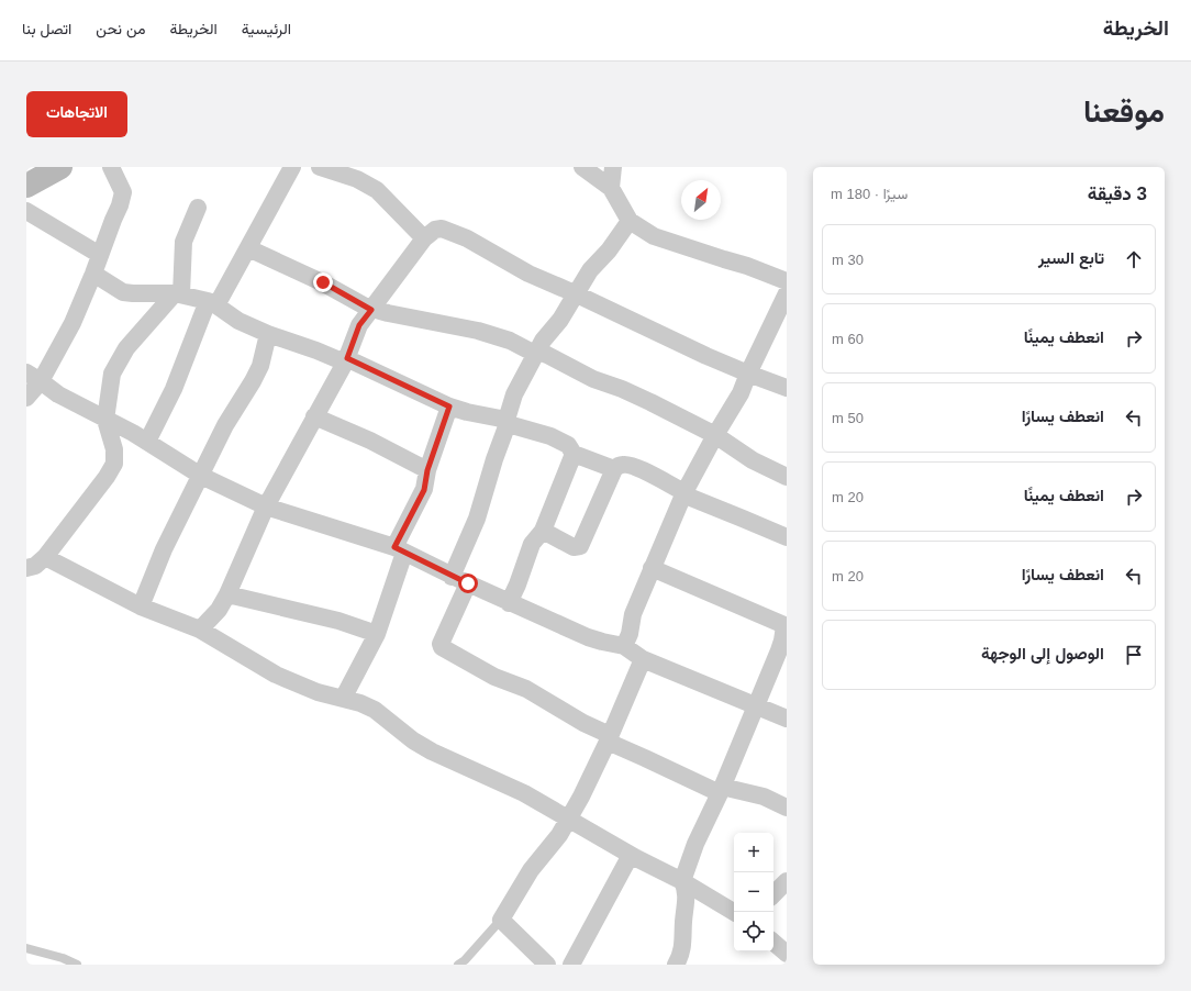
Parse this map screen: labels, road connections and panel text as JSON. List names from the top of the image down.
{
  "north": "top right",
  "page": {
    "header": "الخريطة",
    "nav": [
      "الرئيسية",
      "الخريطة",
      "من نحن",
      "اتصل بنا"
    ],
    "title": "موقعنا",
    "buttons": "الاتجاهات",
    "heading": ["3 دقيقة", "سيرًا · 180 m"],
    "list": [
      ["تابع السير", "30 m"],
      ["انعطف يمينًا", "60 m"],
      ["انعطف يسارًا", "50 m"],
      ["انعطف يمينًا", "20 m"],
      ["انعطف يسارًا", "20 m"],
      "الوصول إلى الوجهة"
    ],
    "map_buttons": ["+", "−"]
  }
}
